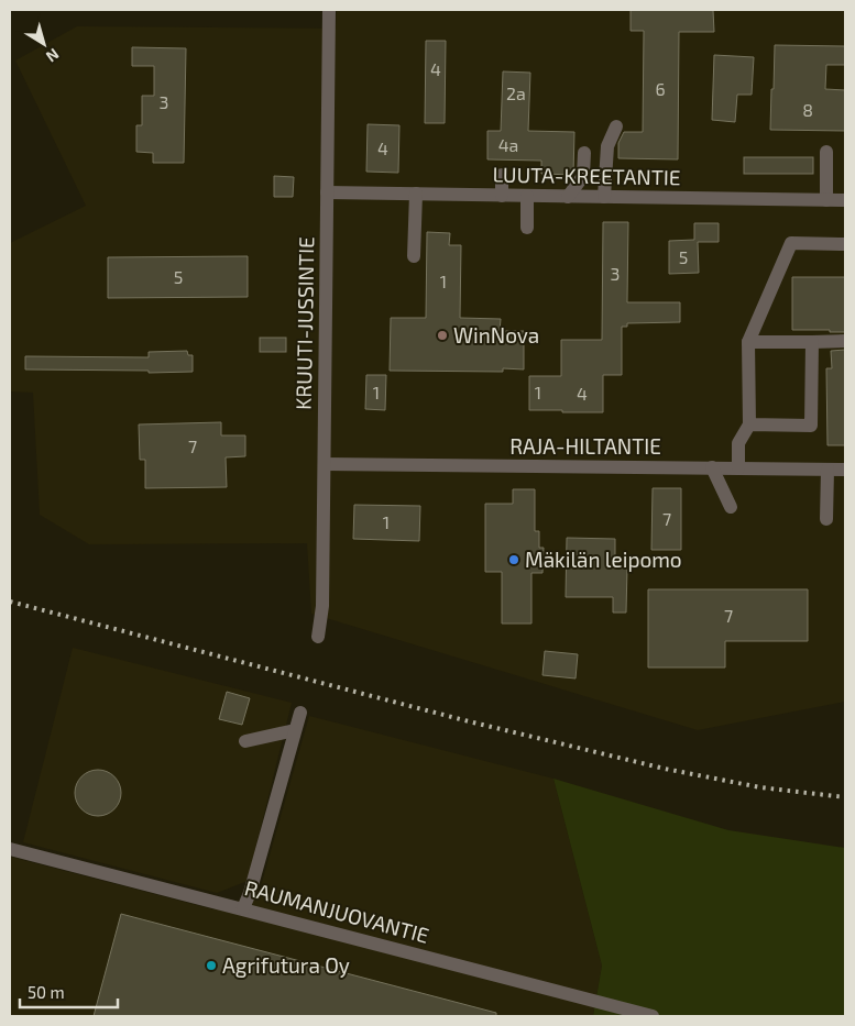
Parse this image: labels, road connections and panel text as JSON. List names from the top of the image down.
{
  "streets": {
    "street": [
      "LUUTA-KREETANTIE",
      "KRUUTI-JUSSINTIE",
      "RAJA-HILTANTIE",
      "RAUMANJUOVANTIE"
    ]
  },
  "crossings": [
    ["LUUTA-KREETANTIE", "KRUUTI-JUSSINTIE"],
    ["KRUUTI-JUSSINTIE", "RAJA-HILTANTIE"]
  ],
  "places": ["WinNova", "Mäkilän leipomo", "Agrifutura Oy"],
  "house_numbers": [
    "4",
    "6",
    "2a",
    "3",
    "8",
    "4a",
    "4",
    "5",
    "3",
    "5",
    "1",
    "1",
    "1",
    "4",
    "7",
    "7",
    "1",
    "7"
  ],
  "scale_bar": "50 m",
  "north": "bottom right"
}
